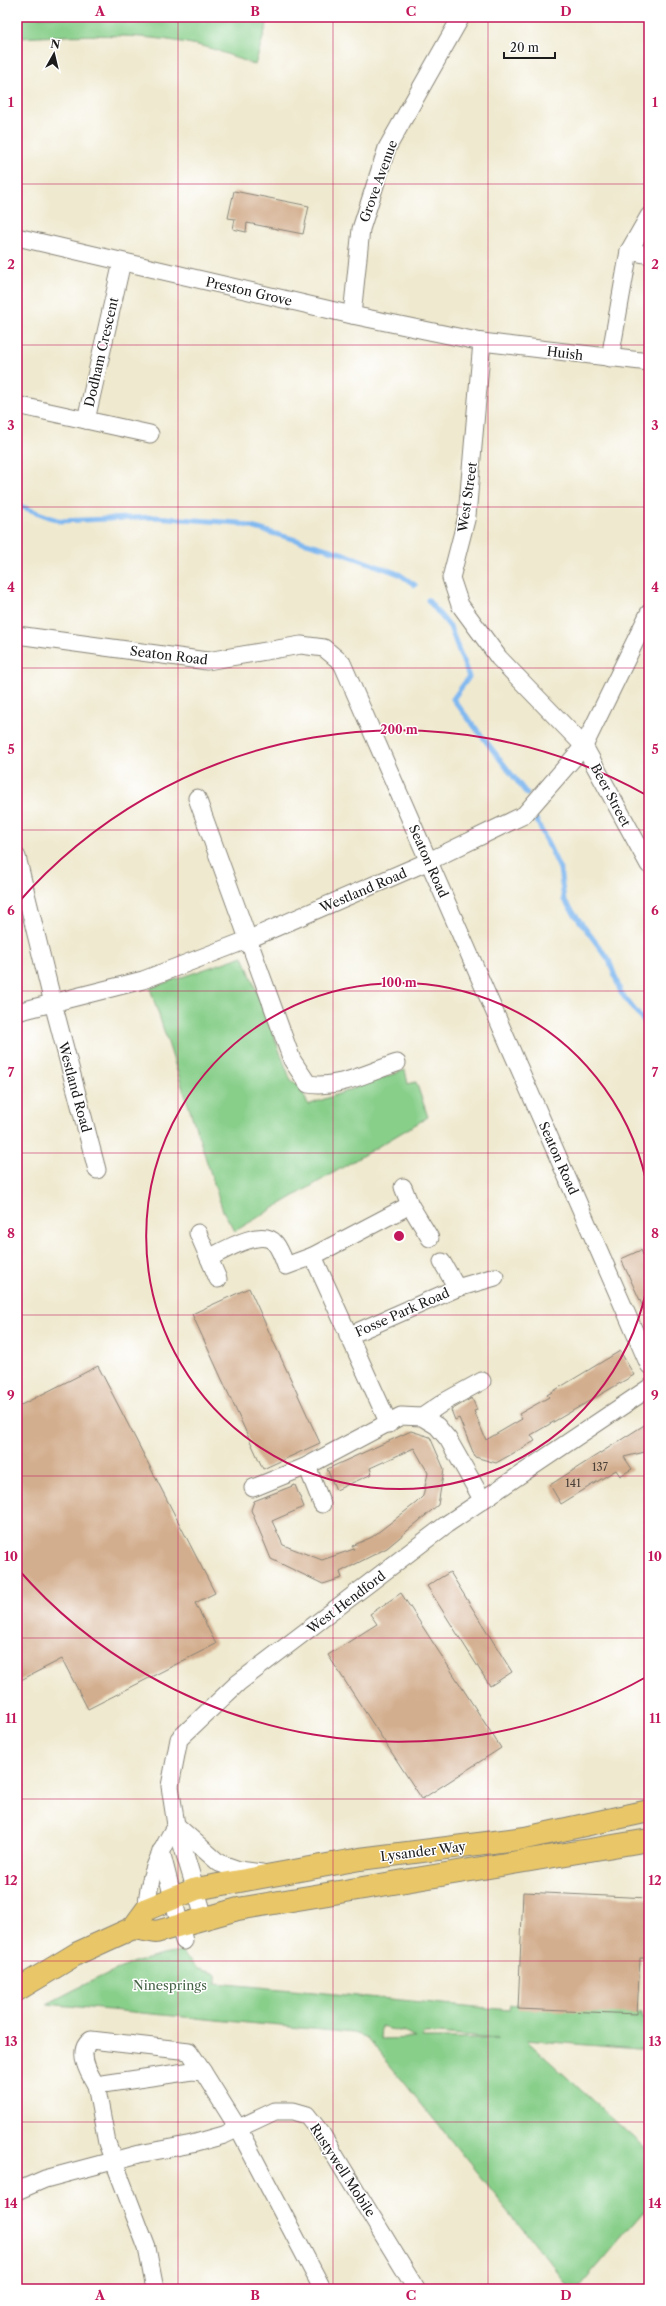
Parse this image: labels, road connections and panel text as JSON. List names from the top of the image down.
{
  "streets": {
    "main road": ["Lysander Way"],
    "street": [
      "Grove Avenue",
      "Preston Grove",
      "Dodham Crescent",
      "Huish",
      "West Street",
      "Seaton Road",
      "Beer Street",
      "Westland Road",
      "Fosse Park Road",
      "West Hendford",
      "Rustywell Mobile"
    ]
  },
  "crossings": [
    ["Grove Avenue", "Preston Grove"],
    ["Preston Grove", "Dodham Crescent"],
    ["Preston Grove", "Huish"],
    ["Preston Grove", "West Street"],
    ["Huish", "West Street"],
    ["West Street", "Beer Street"],
    ["West Street", "Westland Road"],
    ["Seaton Road", "Westland Road"],
    ["Beer Street", "Westland Road"],
    ["West Hendford", "Lysander Way"]
  ],
  "parks": ["Ninesprings"],
  "house_numbers": ["137", "141"],
  "scale_bar": "20 m",
  "north": "top",
  "grid": {
    "columns": [
      "A",
      "B",
      "C",
      "D"
    ],
    "rows": [
      "1",
      "2",
      "3",
      "4",
      "5",
      "6",
      "7",
      "8",
      "9",
      "10",
      "11",
      "12",
      "13",
      "14"
    ]
  },
  "rings": ["200 m", "100 m"]
}
